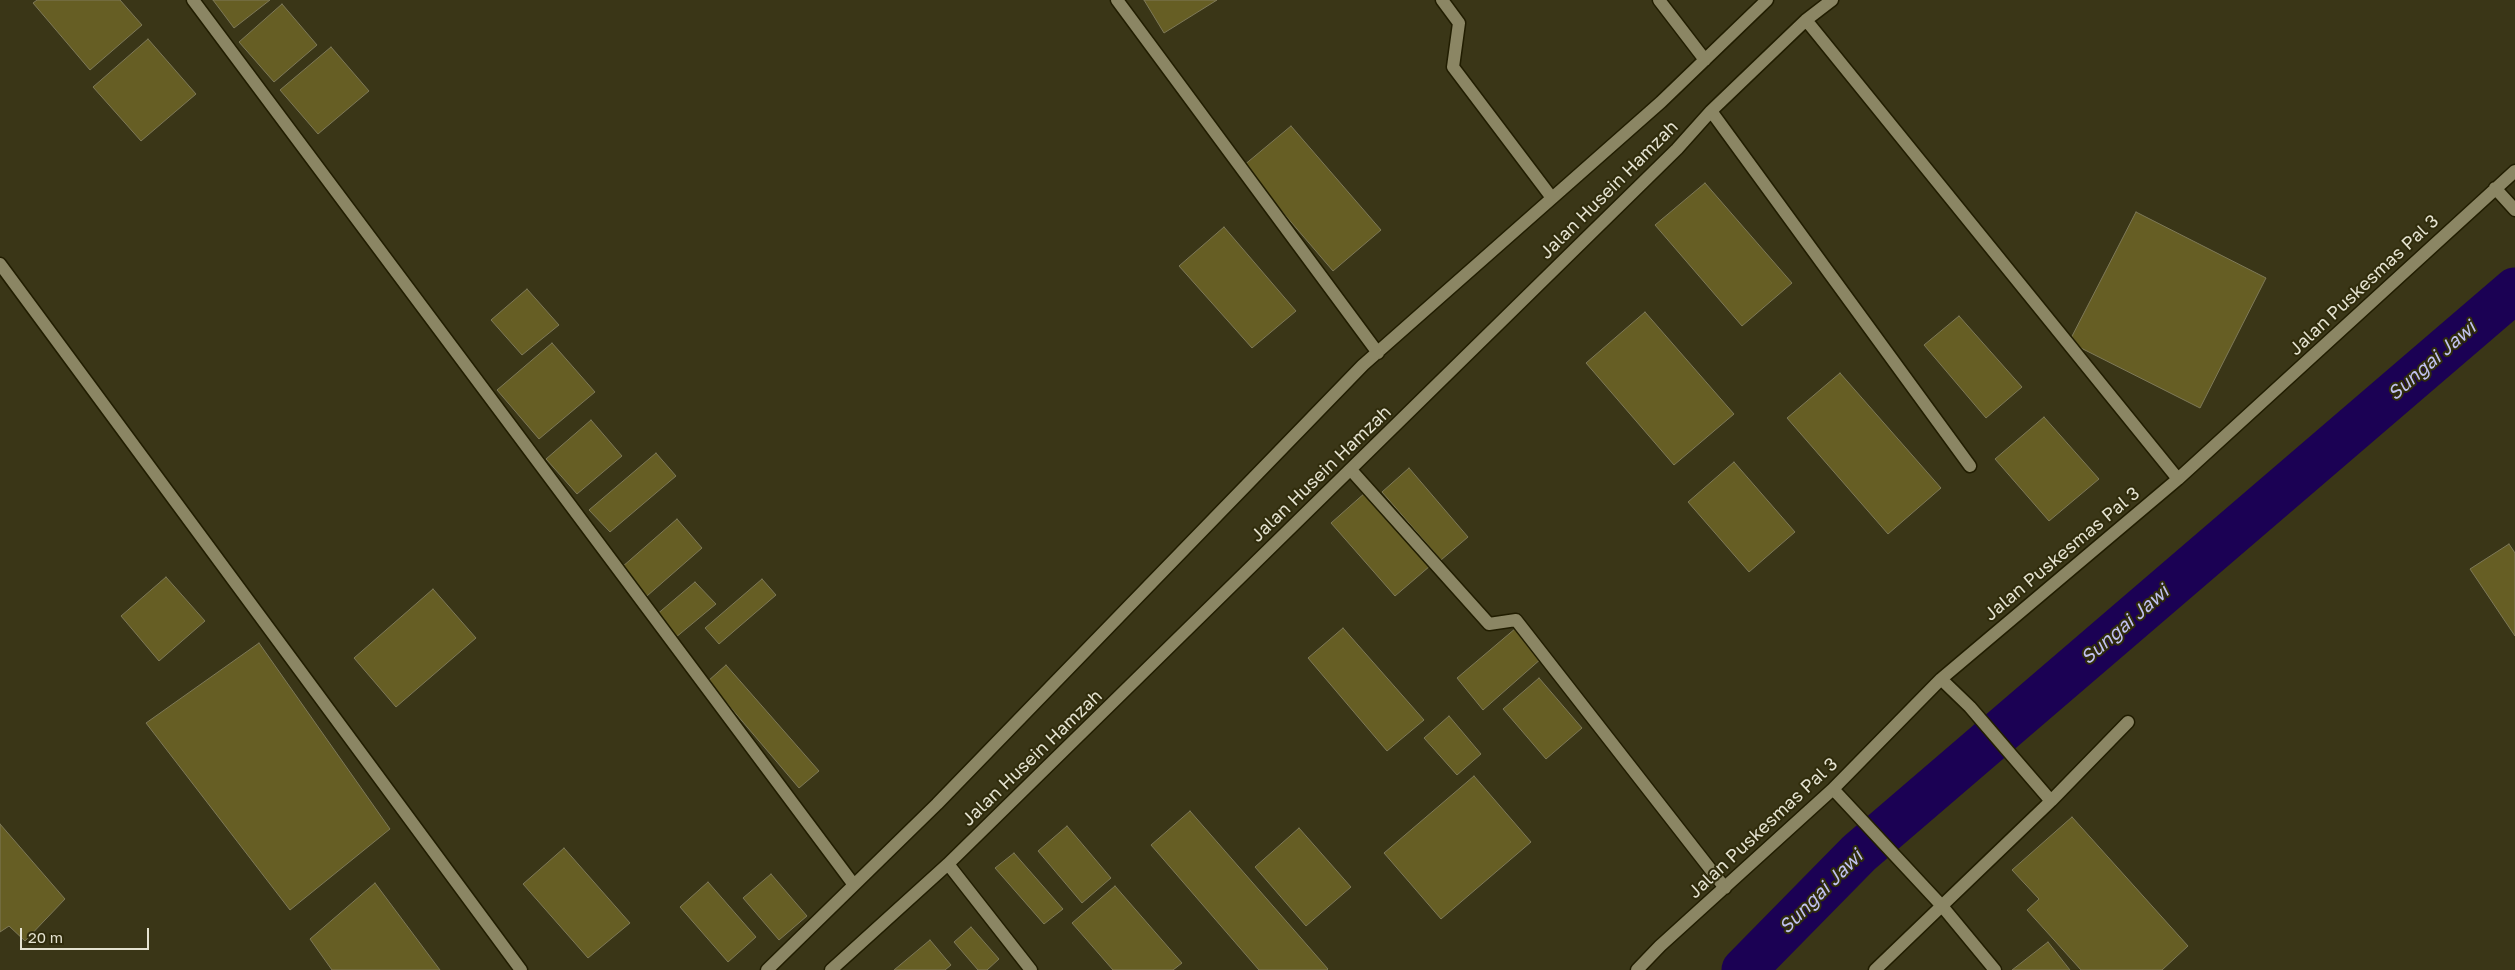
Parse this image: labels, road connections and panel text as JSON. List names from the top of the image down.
{
  "streets": {
    "street": ["Jalan Husein Hamzah", "Jalan Puskesmas Pal 3"]
  },
  "water": ["Sungai Jawi"],
  "scale_bar": "20 m"
}
